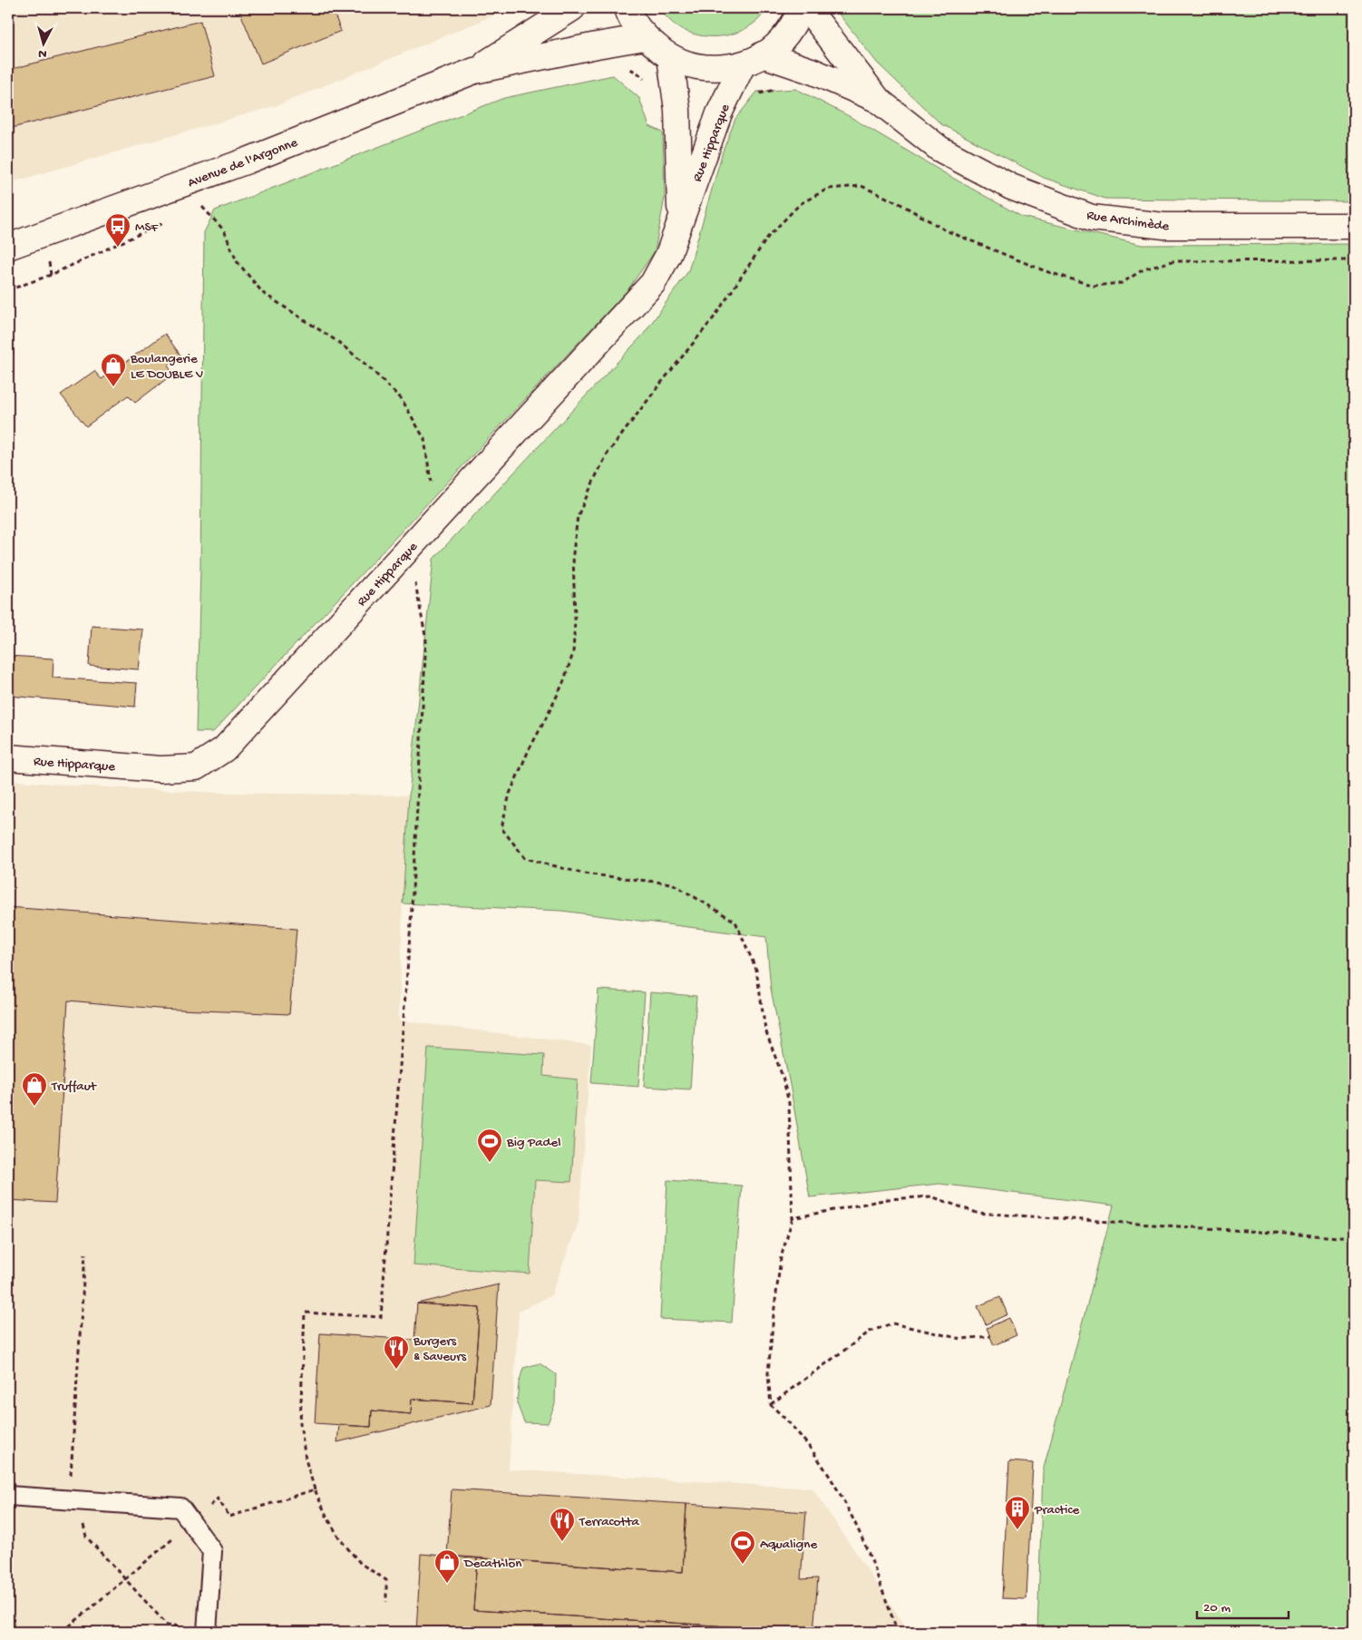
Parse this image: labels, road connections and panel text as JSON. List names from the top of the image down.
{
  "streets": {
    "street": ["Rue Hipparque", "Avenue de l'Argonne", "Rue Archimède"]
  },
  "crossings": [
    ["Rue Hipparque", "Rue Archimède"]
  ],
  "places": {
    "bus stop": ["MSF"],
    "shop": ["Boulangerie LE DOUBLE V", "Truffaut", "Decathlon"],
    "sports": ["Big Padel", "Aqualigne"],
    "restaurant": ["Burgers & Saveurs", "Terracotta"],
    "building": ["Practice"]
  },
  "scale_bar": "20 m",
  "north": "bottom"
}
